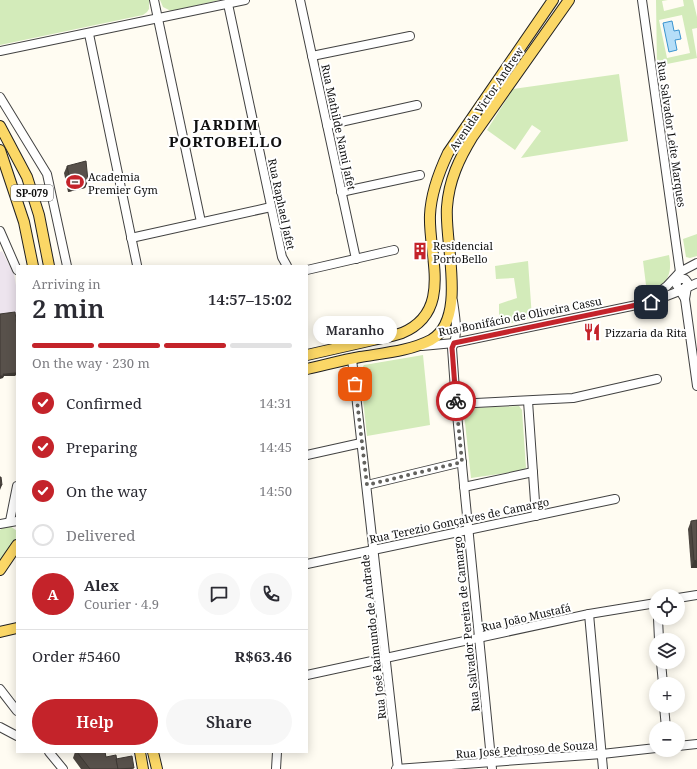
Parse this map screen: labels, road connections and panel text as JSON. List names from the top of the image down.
{
  "streets": {
    "main road": ["Avenida Victor Andrew", "SP-079", "Rua Bonifácio de Oliveira Cassu"],
    "street": [
      "Rua Mathilde Nami Jafet",
      "Rua Salvador Leite Marques",
      "Rua Raphael Jafet",
      "Rua Terezio Gonçalves de Camargo",
      "Rua João Mustafá",
      "Rua Salvador Pereira de Camargo",
      "Rua José Raimundo de Andrade",
      "Rua José Pedroso de Souza"
    ]
  },
  "crossings": [
    ["Avenida Victor Andrew", "Rua Bonifácio de Oliveira Cassu"],
    ["Avenida Victor Andrew", "Rua Salvador Pereira de Camargo"],
    ["Rua Salvador Leite Marques", "Rua Bonifácio de Oliveira Cassu"],
    ["Rua Bonifácio de Oliveira Cassu", "Rua Salvador Pereira de Camargo"],
    ["Rua Bonifácio de Oliveira Cassu", "Rua José Raimundo de Andrade"],
    ["Rua Terezio Gonçalves de Camargo", "Rua Salvador Pereira de Camargo"],
    ["Rua Terezio Gonçalves de Camargo", "Rua José Raimundo de Andrade"],
    ["Rua João Mustafá", "Rua Salvador Pereira de Camargo"],
    ["Rua João Mustafá", "Rua José Raimundo de Andrade"],
    ["Rua Salvador Pereira de Camargo", "Rua José Pedroso de Souza"],
    ["Rua José Raimundo de Andrade", "Rua José Pedroso de Souza"]
  ],
  "districts": ["JARDIM PORTOBELLO"],
  "places": {
    "sports": ["Academia Premier Gym"],
    "building": ["Residencial PortoBello"],
    "restaurant": ["Pizzaria da Rita"],
    "other": ["Maranho"]
  },
  "page": {
    "heading": ["2 min", "Arriving in", "14:57–15:02"],
    "panel": [
      "Alex",
      "Courier · 4.9",
      "Order #5460",
      "R$63.46"
    ],
    "bubble": "Maranho",
    "bar": "On the way · 230 m",
    "list": [
      ["Confirmed", "14:31"],
      ["Preparing", "14:45"],
      ["On the way", "14:50"],
      "Delivered"
    ],
    "round": "A",
    "map_buttons": ["+", "−"],
    "buttons": ["Help", "Share"]
  }
}
